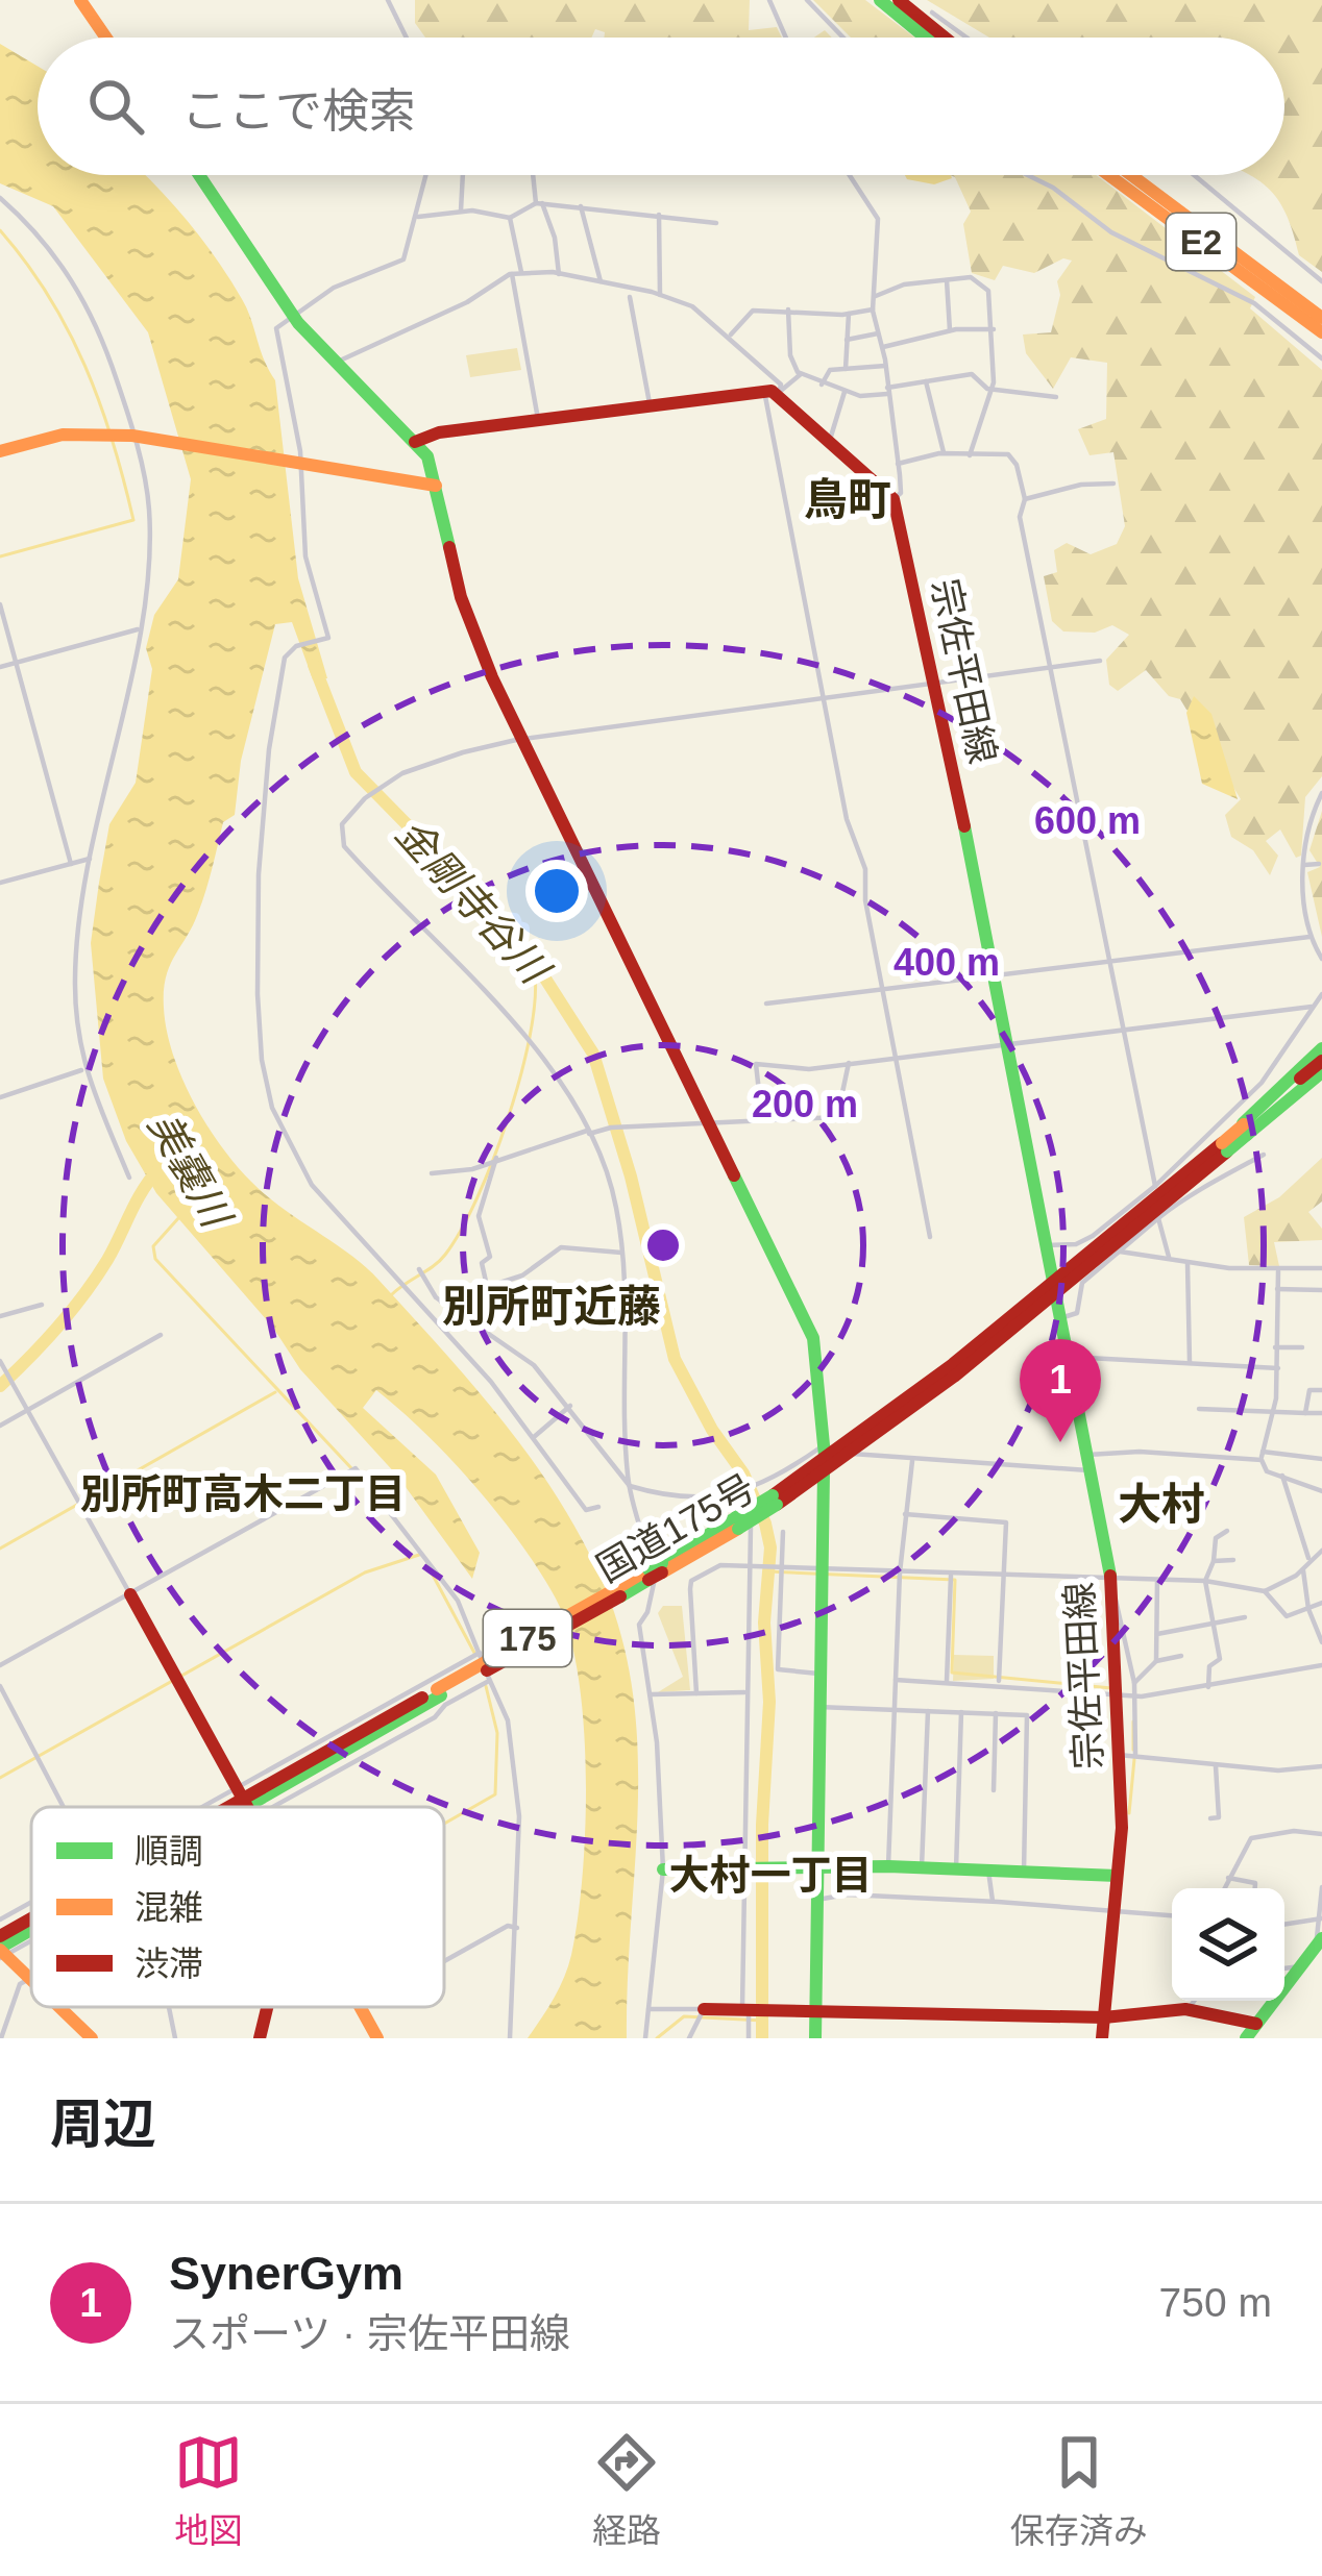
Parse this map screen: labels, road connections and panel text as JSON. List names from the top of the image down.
{
  "streets": {
    "main road": [
      "E2",
      "宗佐平田線",
      "国道175号",
      "175"
    ]
  },
  "crossings": [
    ["宗佐平田線", "国道175号"]
  ],
  "districts": [
    "鳥町",
    "別所町近藤",
    "別所町高木二丁目",
    "大村",
    "大村一丁目"
  ],
  "water": ["金剛寺谷川", "美嚢川"],
  "legend": ["順調", "混雑", "渋滞"],
  "page": {
    "search": "ここで検索",
    "pins": "1",
    "heading": "周辺",
    "list": [
      {
        "mark": "1",
        "name": "SynerGym",
        "note": "スポーツ · 宗佐平田線",
        "value": "750 m"
      }
    ],
    "nav": ["地図", "経路", "保存済み"]
  },
  "rings": ["600 m", "400 m", "200 m"]
}
